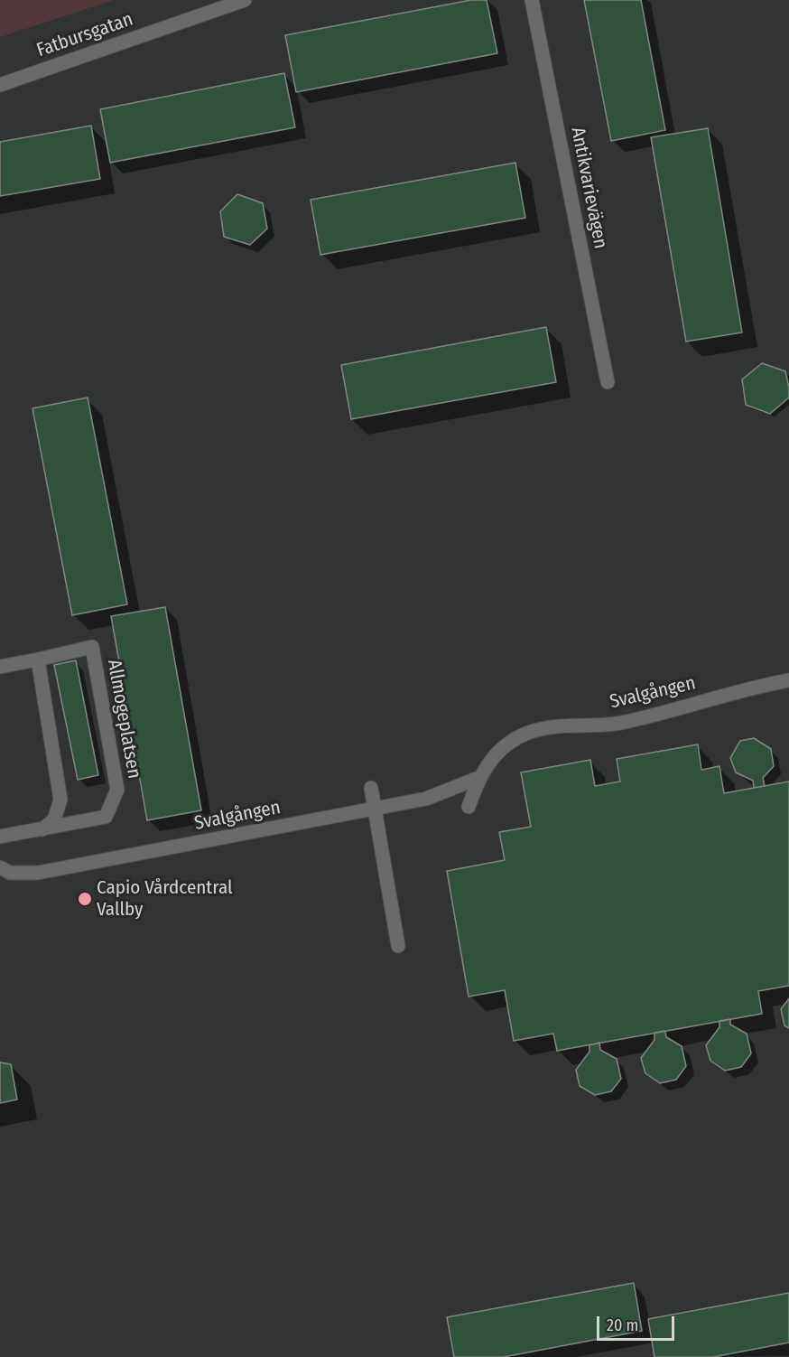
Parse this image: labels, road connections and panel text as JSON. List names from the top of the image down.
{
  "streets": {
    "street": [
      "Fatbursgatan",
      "Antikvarievägen",
      "Svalgången",
      "Allmogeplatsen"
    ]
  },
  "places": ["Capio Vårdcentral Vallby"],
  "scale_bar": "20 m"
}
